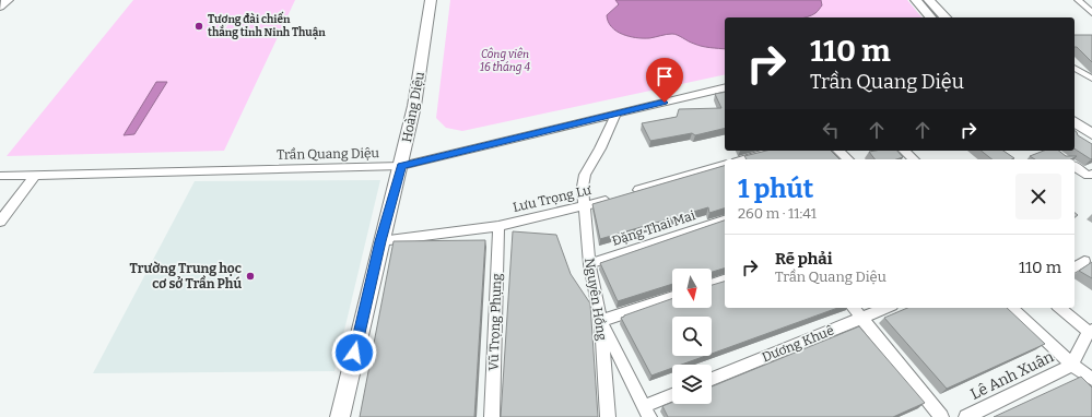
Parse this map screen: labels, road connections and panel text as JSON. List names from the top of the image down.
{
  "streets": {
    "street": [
      "Hoàng Diệu",
      "Trần Quang Diệu",
      "Lưu Trọng Lư",
      "Đặng Thai Mai",
      "Nguyên Hồng",
      "Vũ Trọng Phụng",
      "Dương Khuê",
      "Lê Anh Xuân"
    ]
  },
  "crossings": [
    ["Hoàng Diệu", "Trần Quang Diệu"],
    ["Hoàng Diệu", "Lưu Trọng Lư"],
    ["Trần Quang Diệu", "Nguyên Hồng"],
    ["Lưu Trọng Lư", "Nguyên Hồng"],
    ["Lưu Trọng Lư", "Vũ Trọng Phụng"],
    ["Đặng Thai Mai", "Nguyên Hồng"]
  ],
  "parks": ["Công viên 16 tháng 4"],
  "places": ["Tượng đài chiến thắng tỉnh Ninh Thuận", "Trường Trung học cơ sở Trần Phú"],
  "north": "bottom",
  "page": {
    "turn": ["110 m", "Trần Quang Diệu"],
    "heading": ["1 phút", "260 m · 11:41"],
    "list": [
      {
        "name": "Rẽ phải",
        "note": "Trần Quang Diệu",
        "value": "110 m"
      }
    ]
  }
}
